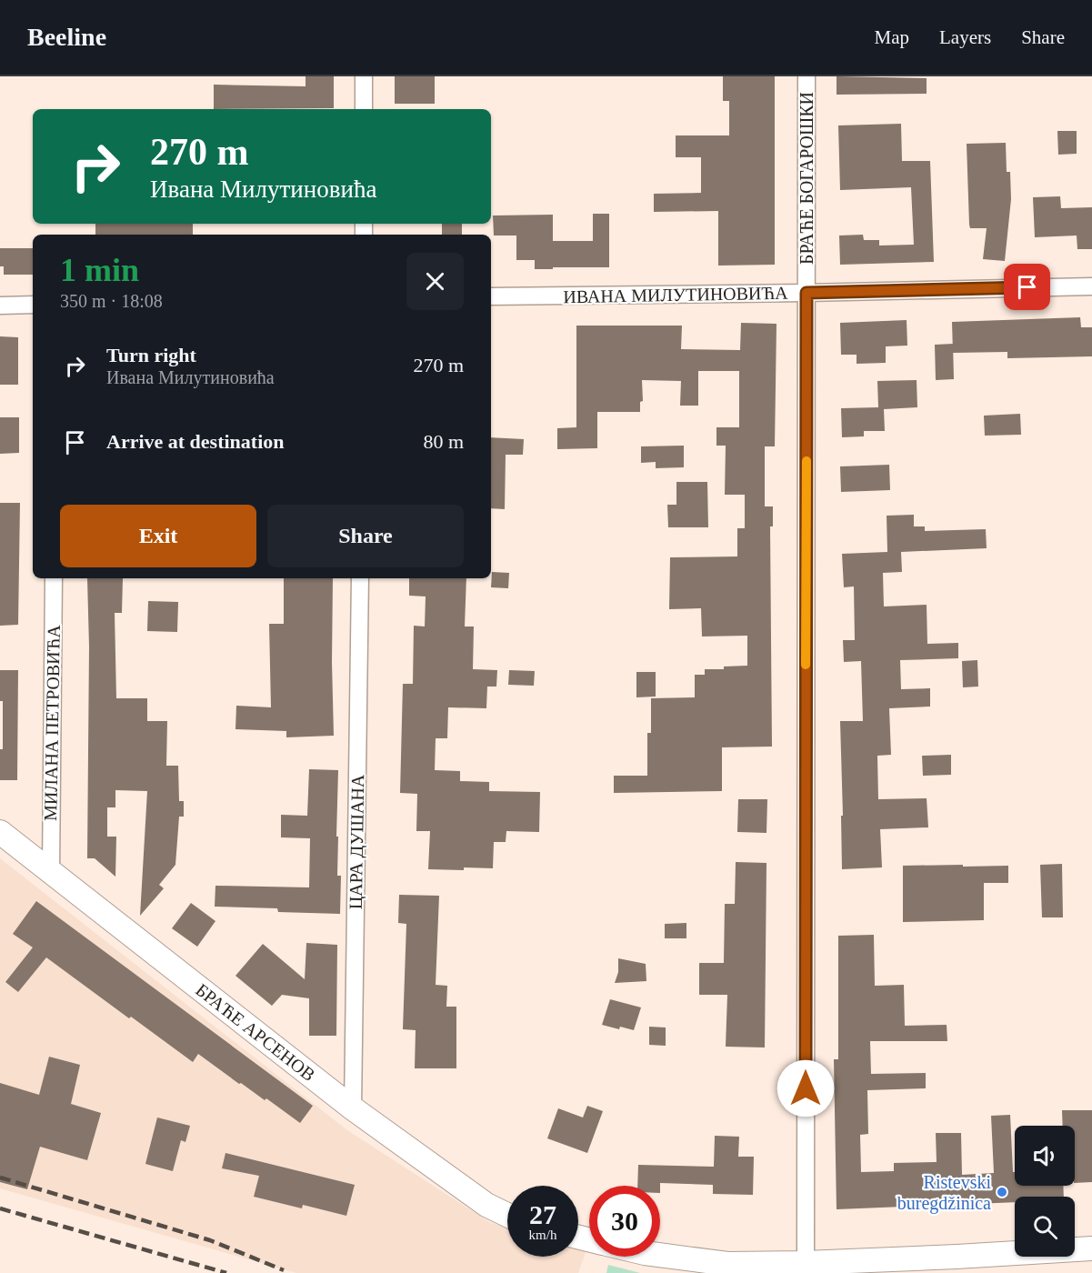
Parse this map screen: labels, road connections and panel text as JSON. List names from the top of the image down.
{
  "streets": {
    "main road": ["БРАЋЕ АРСЕНОВ"],
    "street": [
      "БРАЋЕ БОГАРОШКИ",
      "ИВАНА МИЛУТИНОВИЋА",
      "МИЛАНА ПЕТРОВИЋА",
      "ЦАРА ДУШАНА"
    ]
  },
  "crossings": [
    ["БРАЋЕ БОГАРОШКИ", "ИВАНА МИЛУТИНОВИЋА"],
    ["МИЛАНА ПЕТРОВИЋА", "БРАЋЕ АРСЕНОВ"],
    ["ЦАРА ДУШАНА", "БРАЋЕ АРСЕНОВ"]
  ],
  "places": ["Ristevski buregdžinica"],
  "page": {
    "header": "Beeline",
    "nav": ["Map", "Layers", "Share"],
    "turn": ["270 m", "Ивана Милутиновића"],
    "heading": ["1 min", "350 m · 18:08"],
    "list": [
      {
        "name": "Turn right",
        "note": "Ивана Милутиновића",
        "value": "270 m"
      },
      {
        "name": "Arrive at destination",
        "value": "80 m"
      }
    ],
    "buttons": ["Exit", "Share"],
    "speed": "27 km/h",
    "limit": "30"
  }
}
